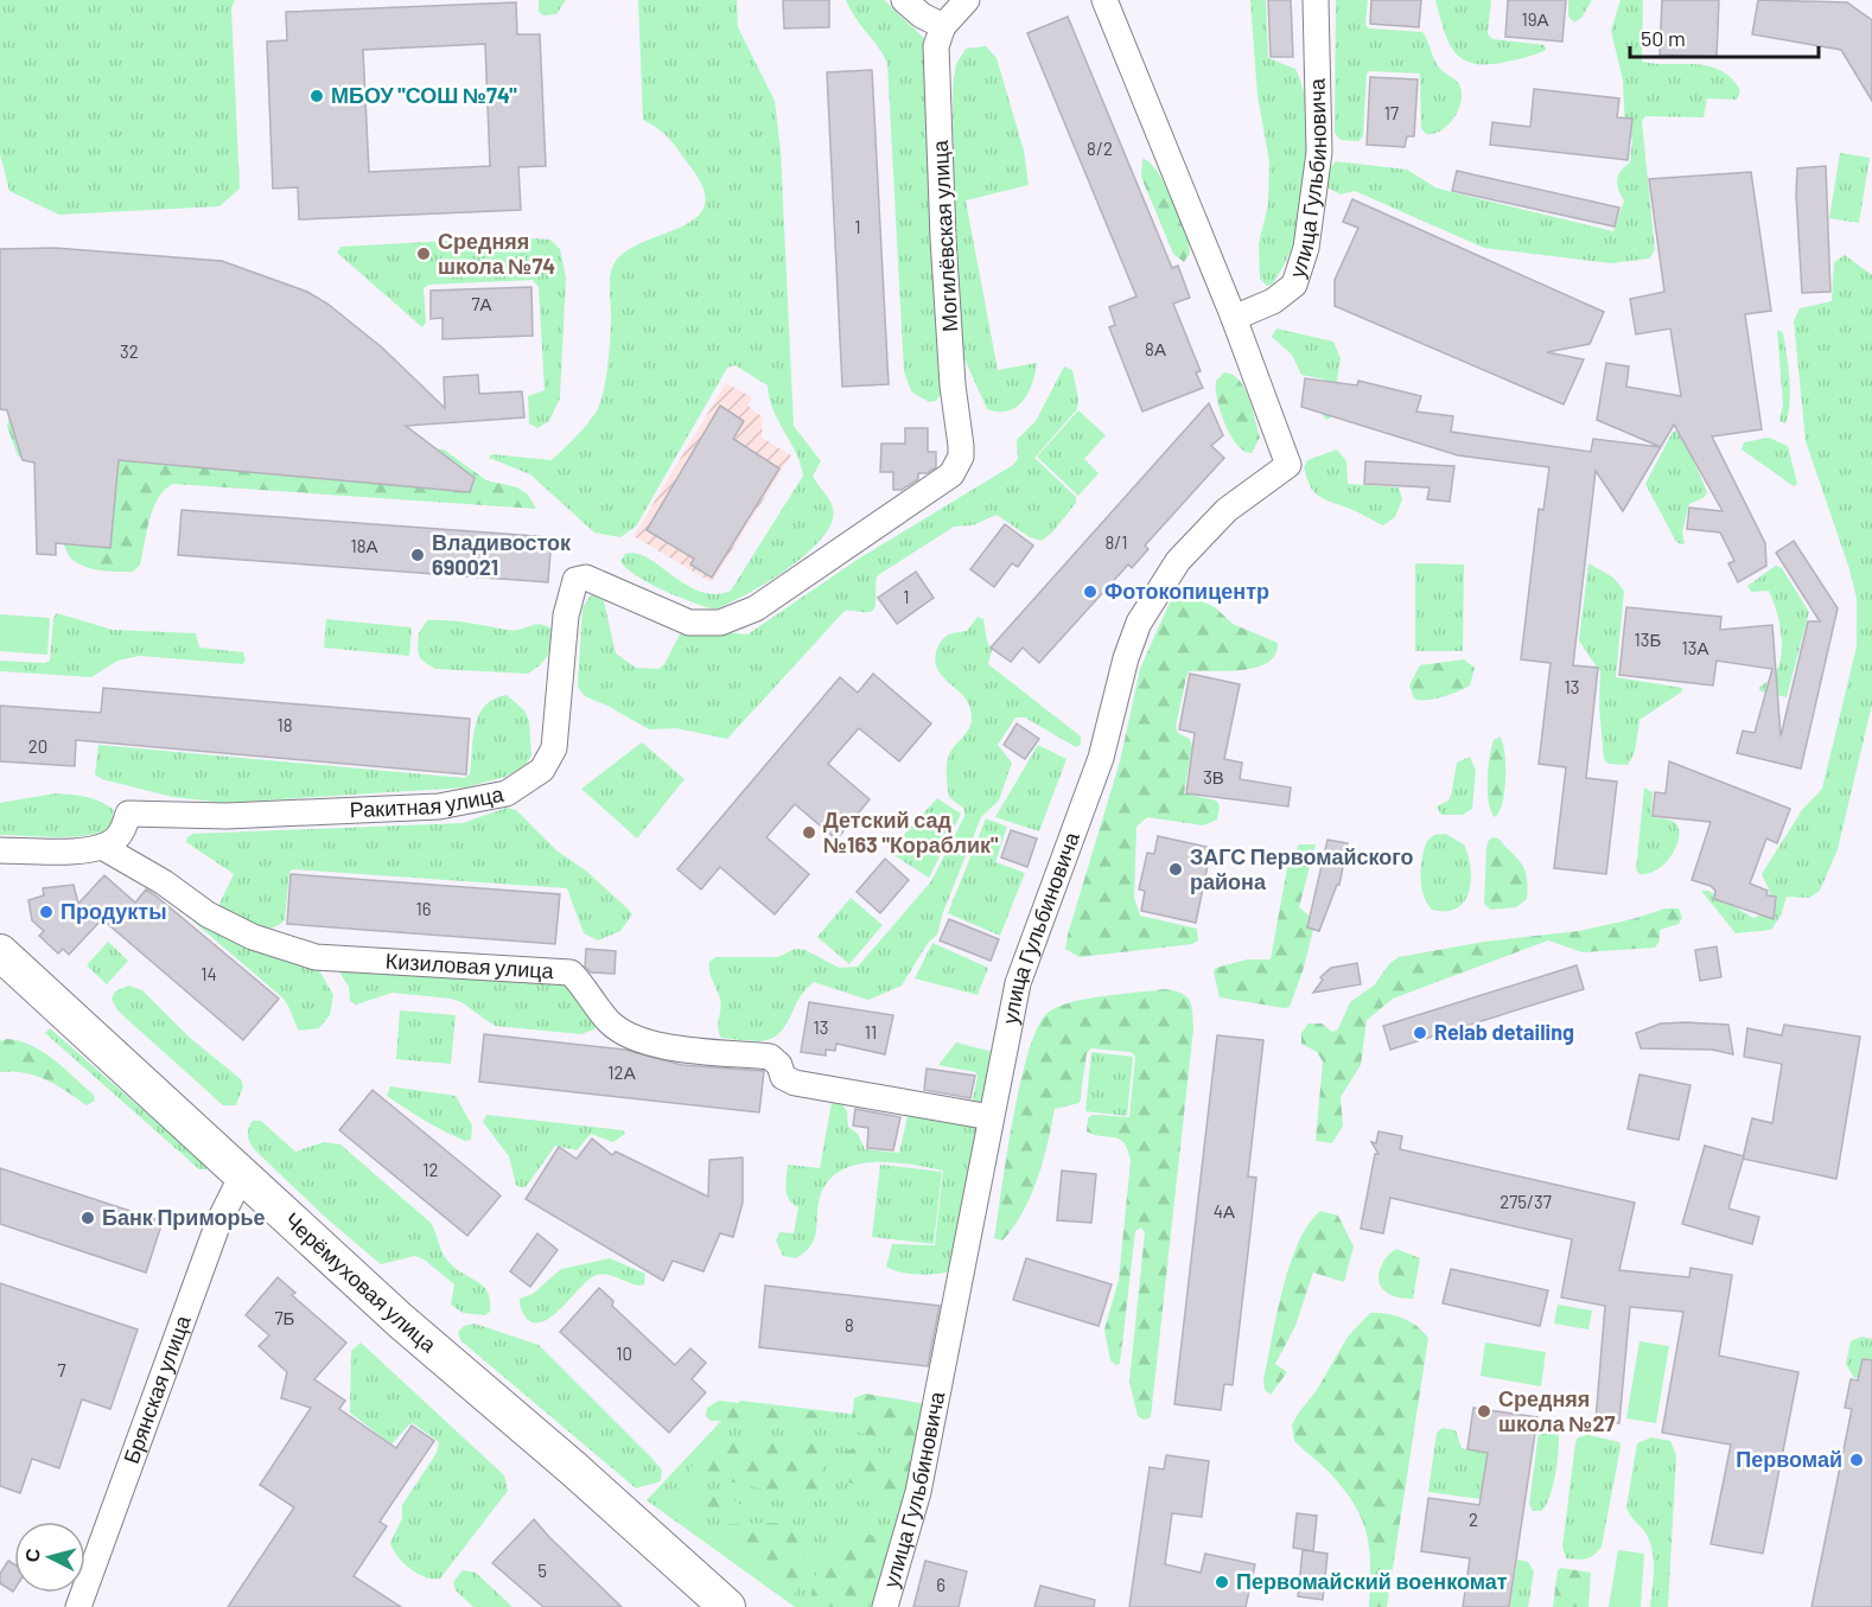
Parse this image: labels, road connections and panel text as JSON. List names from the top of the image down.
{
  "streets": {
    "main road": ["Черёмуховая улица"],
    "street": [
      "улица Гульбиновича",
      "Могилёвская улица",
      "Ракитная улица",
      "Кизиловая улица",
      "Брянская улица"
    ]
  },
  "crossings": [
    ["улица Гульбиновича", "Кизиловая улица"],
    ["Могилёвская улица", "Ракитная улица"],
    ["Ракитная улица", "Кизиловая улица"],
    ["Черёмуховая улица", "Брянская улица"]
  ],
  "places": [
    "МБОУ \"СОШ №74\"",
    "Средняя школа №74",
    "Владивосток 690021",
    "Фотокопицентр",
    "Детский сад №163 \"Кораблик\"",
    "ЗАГС Первомайского района",
    "Продукты",
    "Relab detailing",
    "Банк Приморье",
    "Средняя школа №27",
    "Первомай",
    "Первомайский военкомат"
  ],
  "house_numbers": [
    "19А",
    "17",
    "8/2",
    "1",
    "7А",
    "8А",
    "32",
    "8/1",
    "18А",
    "1",
    "13Б",
    "13А",
    "13",
    "18",
    "20",
    "3В",
    "16",
    "14",
    "13",
    "11",
    "12А",
    "12",
    "275/37",
    "4А",
    "7Б",
    "8",
    "10",
    "7",
    "2",
    "5",
    "6"
  ],
  "scale_bar": "50 m",
  "north": "left"
}
